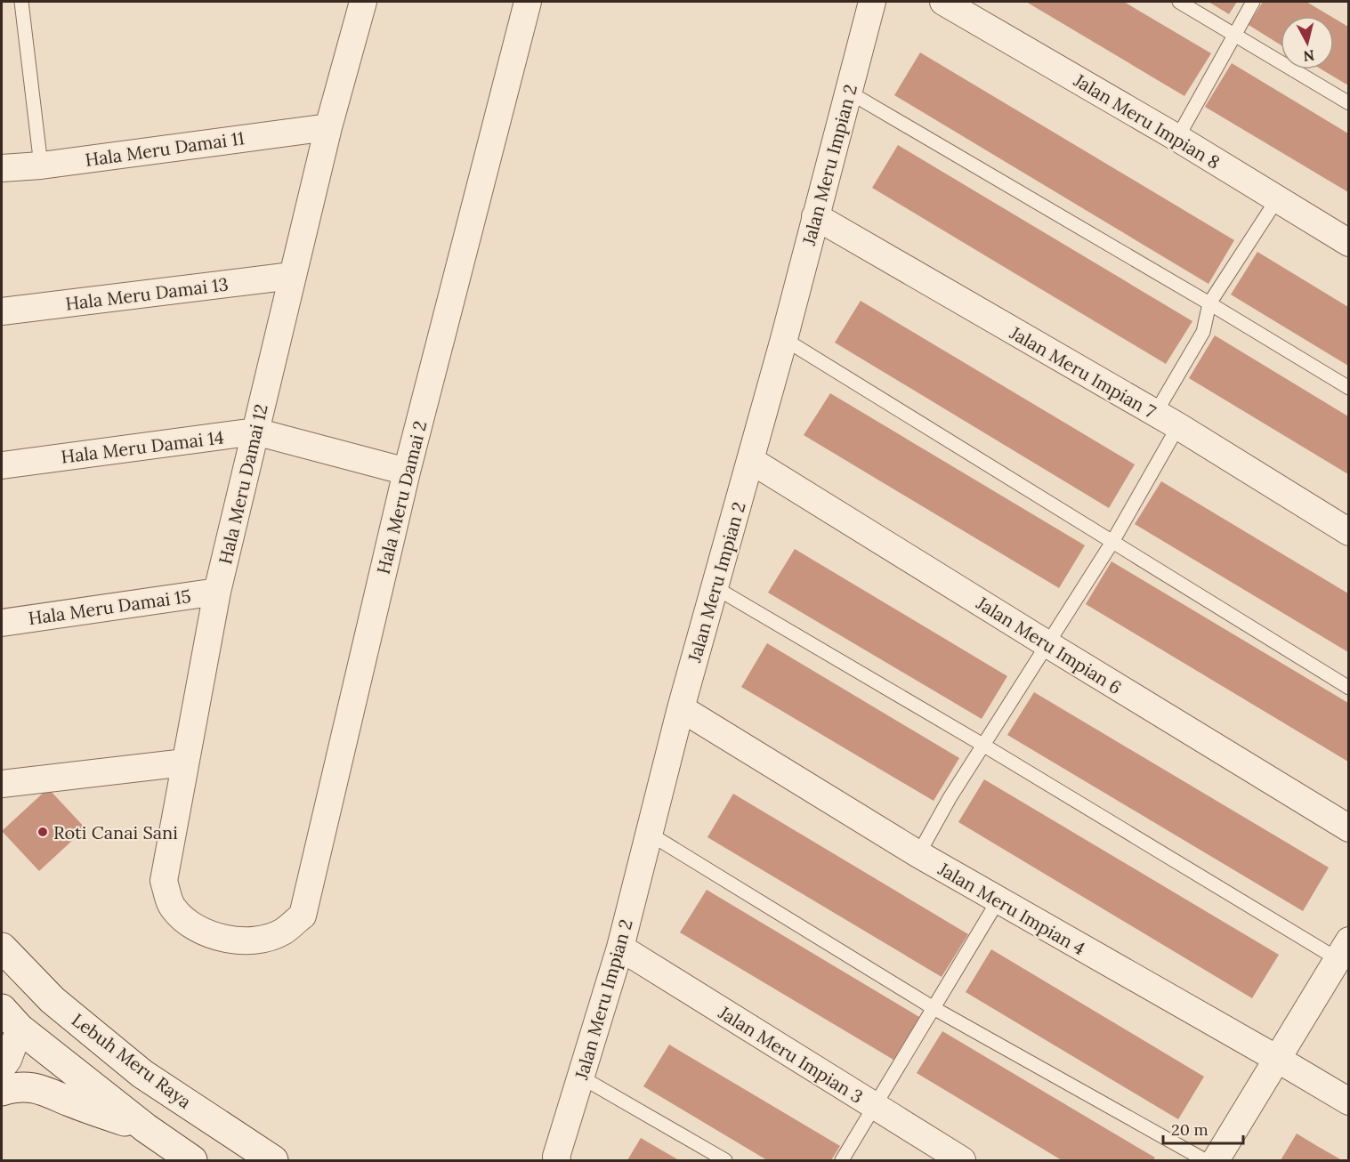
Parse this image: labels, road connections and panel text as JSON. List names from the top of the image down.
{
  "streets": {
    "main road": ["Lebuh Meru Raya"],
    "street": [
      "Jalan Meru Impian 8",
      "Hala Meru Damai 11",
      "Jalan Meru Impian 2",
      "Hala Meru Damai 13",
      "Jalan Meru Impian 7",
      "Hala Meru Damai 14",
      "Hala Meru Damai 12",
      "Hala Meru Damai 2",
      "Hala Meru Damai 15",
      "Jalan Meru Impian 6",
      "Jalan Meru Impian 4",
      "Jalan Meru Impian 3"
    ]
  },
  "crossings": [
    ["Hala Meru Damai 11", "Hala Meru Damai 12"],
    ["Jalan Meru Impian 2", "Jalan Meru Impian 7"],
    ["Jalan Meru Impian 2", "Jalan Meru Impian 6"],
    ["Jalan Meru Impian 2", "Jalan Meru Impian 4"],
    ["Jalan Meru Impian 2", "Jalan Meru Impian 3"],
    ["Hala Meru Damai 13", "Hala Meru Damai 12"],
    ["Hala Meru Damai 14", "Hala Meru Damai 12"],
    ["Hala Meru Damai 14", "Hala Meru Damai 2"],
    ["Hala Meru Damai 12", "Hala Meru Damai 2"],
    ["Hala Meru Damai 12", "Hala Meru Damai 15"]
  ],
  "places": ["Roti Canai Sani"],
  "scale_bar": "20 m",
  "north": "bottom"
}
